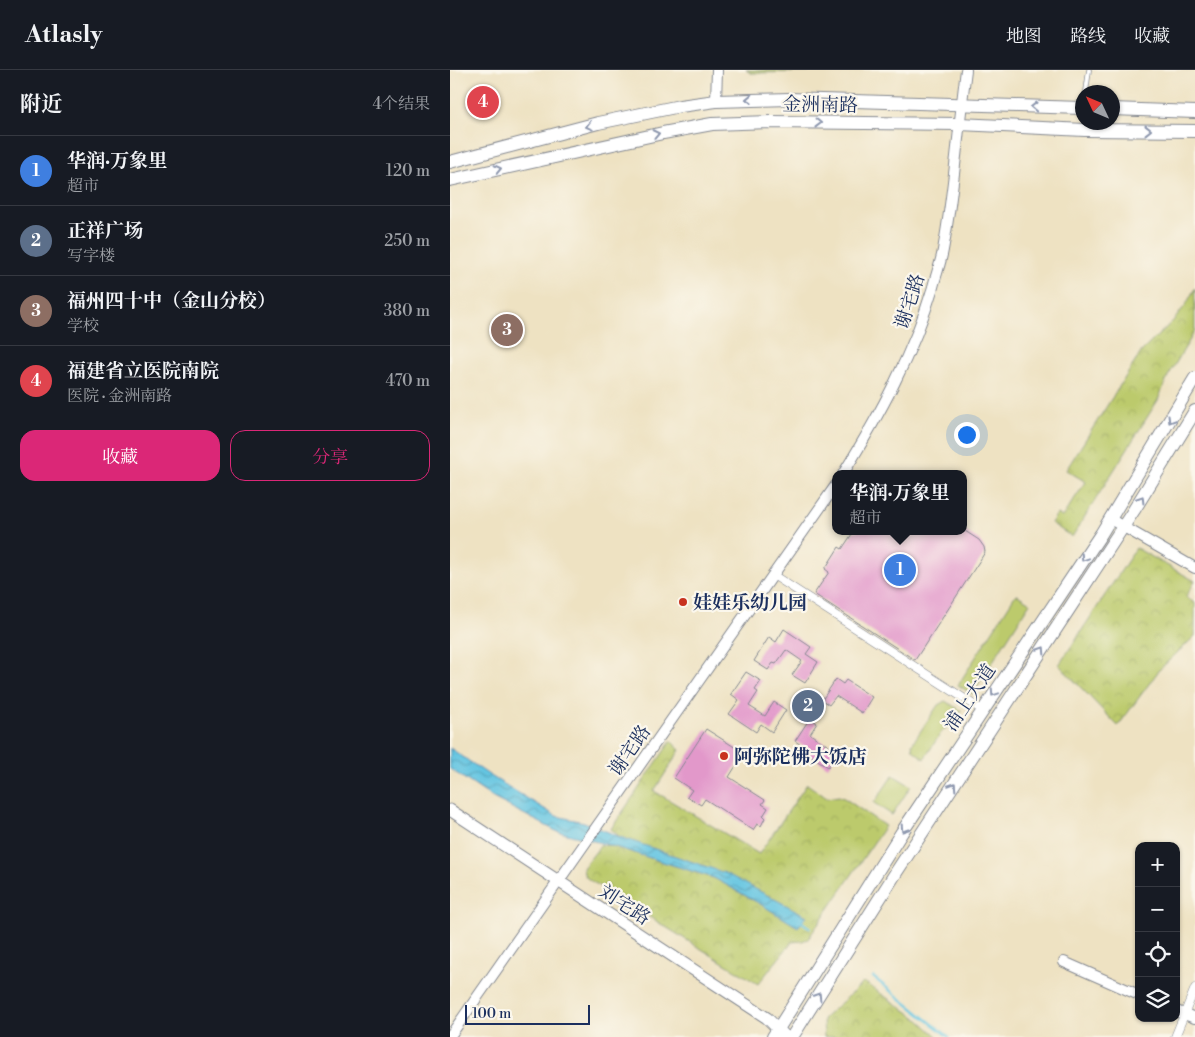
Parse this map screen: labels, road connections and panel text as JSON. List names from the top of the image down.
{
  "streets": {
    "main road": ["金洲南路", "浦上大道", "刘宅路"],
    "street": ["谢宅路"]
  },
  "crossings": [
    ["金洲南路", "谢宅路"],
    ["谢宅路", "刘宅路"],
    ["浦上大道", "刘宅路"]
  ],
  "places": ["娃娃乐幼儿园", "阿弥陀佛大饭店"],
  "scale_bar": "100 m",
  "north": "top left",
  "page": {
    "header": "Atlasly",
    "nav": ["地图", "路线", "收藏"],
    "heading": ["附近", "4个结果"],
    "pins": [
      "4",
      "3",
      "1",
      "2"
    ],
    "list": [
      {
        "mark": "1",
        "name": "华润·万象里",
        "note": "超市",
        "value": "120 m"
      },
      {
        "mark": "2",
        "name": "正祥广场",
        "note": "写字楼",
        "value": "250 m"
      },
      {
        "mark": "3",
        "name": "福州四十中（金山分校）",
        "note": "学校",
        "value": "380 m"
      },
      {
        "mark": "4",
        "name": "福建省立医院南院",
        "note": "医院 · 金洲南路",
        "value": "470 m"
      }
    ],
    "buttons": ["收藏", "分享"],
    "popup": ["华润·万象里", "超市"],
    "map_buttons": ["+", "−"],
    "scale": "100 m"
  }
}
